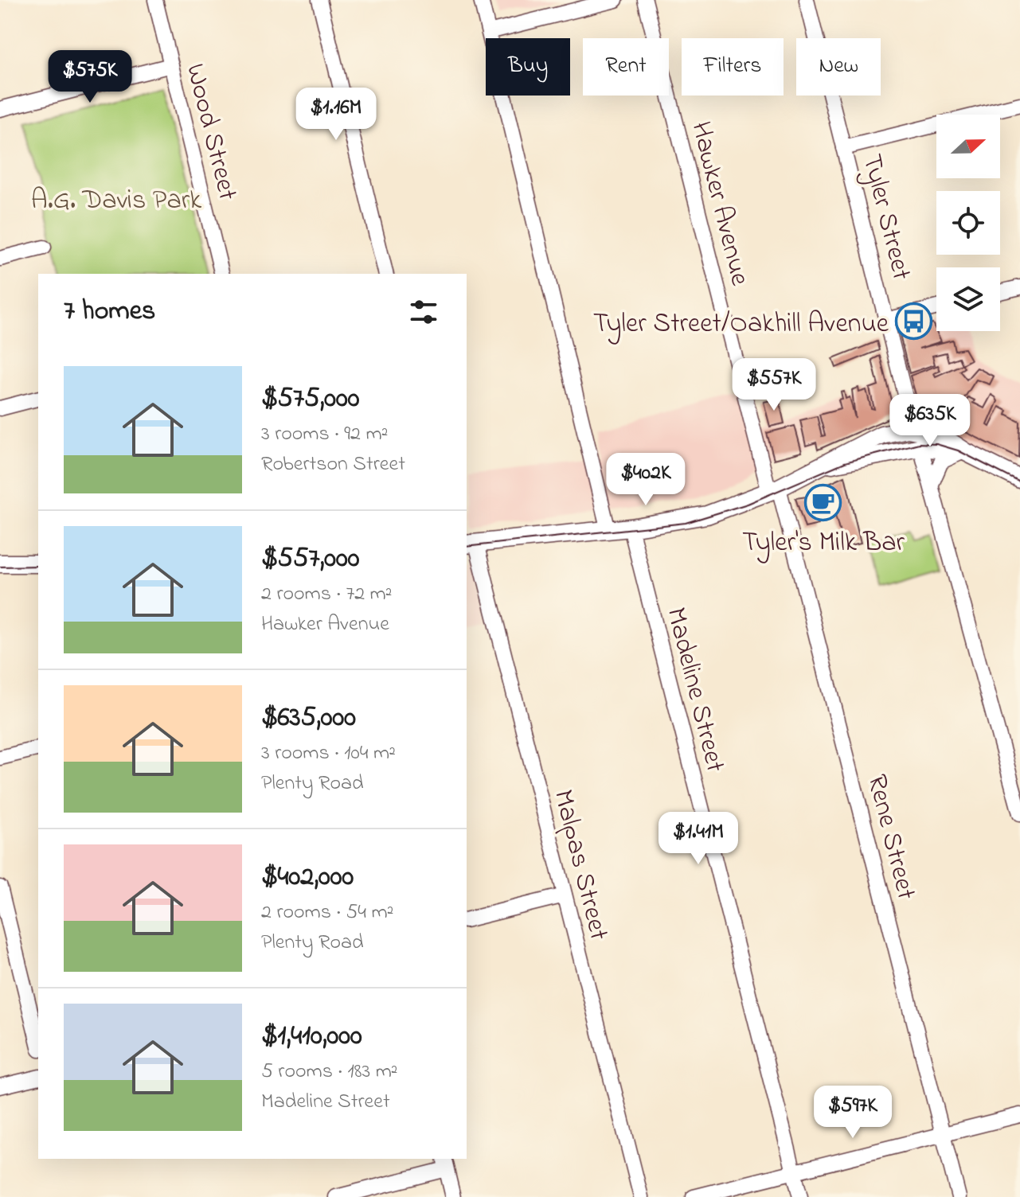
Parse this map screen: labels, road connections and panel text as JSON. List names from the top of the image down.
{
  "streets": {
    "main road": ["Tyler Street"],
    "street": [
      "Wood Street",
      "Hawker Avenue",
      "Madeline Street",
      "Rene Street",
      "Malpas Street"
    ]
  },
  "crossings": [
    ["Hawker Avenue", "Rene Street"]
  ],
  "parks": ["A.G. Davis Park"],
  "places": {
    "bus stop": ["Tyler Street/Oakhill Avenue"],
    "cafe": ["Tyler's Milk Bar"]
  },
  "north": "right",
  "page": {
    "chip": [
      "Buy",
      "Rent",
      "Filters",
      "New"
    ],
    "price": [
      "$575K",
      "$1.16M",
      "$557K",
      "$635K",
      "$402K",
      "$1.41M",
      "$597K"
    ],
    "heading": "7 homes",
    "list": [
      {
        "name": "$575,000",
        "note": "3 rooms · 92 m² · Robertson Street"
      },
      {
        "name": "$557,000",
        "note": "2 rooms · 72 m² · Hawker Avenue"
      },
      {
        "name": "$635,000",
        "note": "3 rooms · 104 m² · Plenty Road"
      },
      {
        "name": "$402,000",
        "note": "2 rooms · 54 m² · Plenty Road"
      },
      {
        "name": "$1,410,000",
        "note": "5 rooms · 183 m² · Madeline Street"
      }
    ]
  }
}
